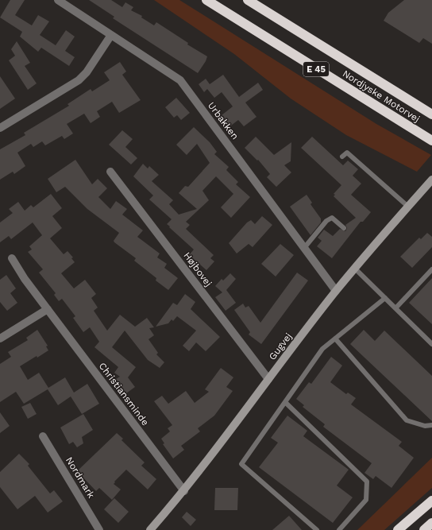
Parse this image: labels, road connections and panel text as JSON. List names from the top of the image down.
{
  "streets": {
    "highway": ["E 45", "Nordjyske Motorvej"],
    "street": [
      "Urbakken",
      "Højbovej",
      "Gugvej",
      "Christiansminde",
      "Nordmark"
    ]
  },
  "crossings": [
    ["Urbakken", "Gugvej"],
    ["Højbovej", "Gugvej"],
    ["Gugvej", "Christiansminde"]
  ]
}
